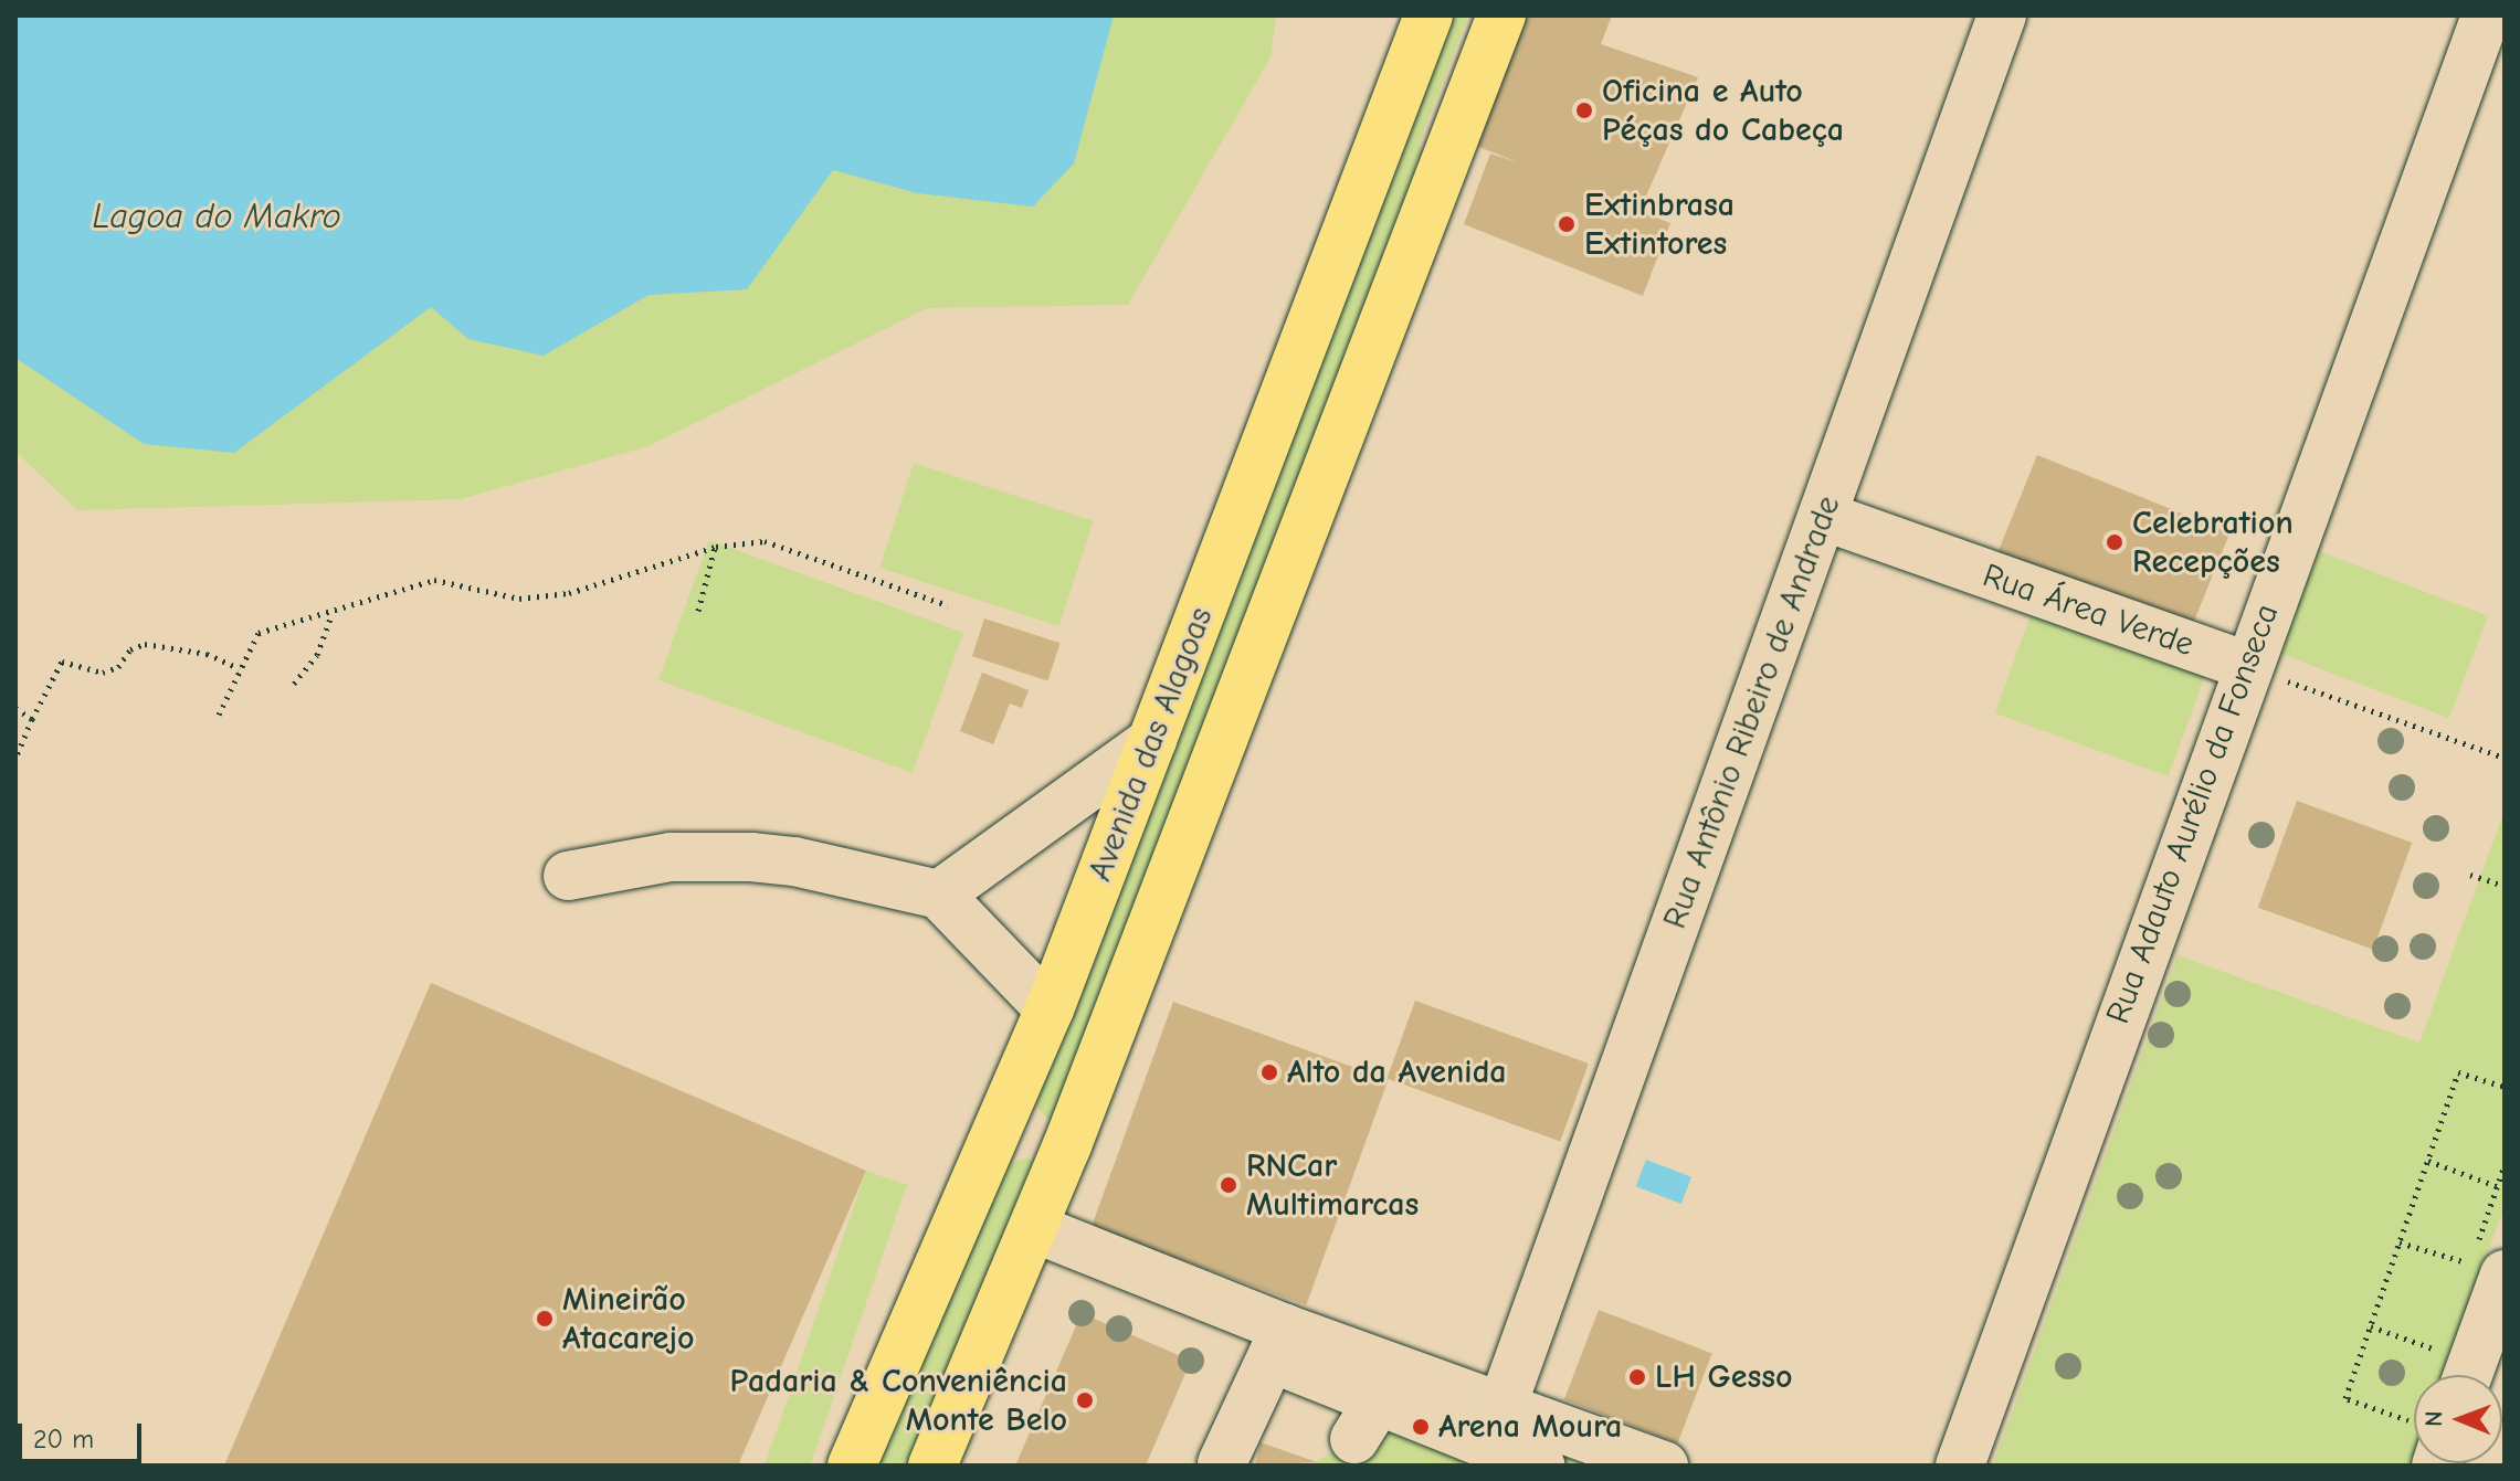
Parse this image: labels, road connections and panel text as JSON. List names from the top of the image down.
{
  "streets": {
    "main road": ["Avenida das Alagoas"],
    "street": ["Rua Área Verde", "Rua Antônio Ribeiro de Andrade", "Rua Adauto Aurélio da Fonseca"]
  },
  "crossings": [
    ["Rua Área Verde", "Rua Antônio Ribeiro de Andrade"],
    ["Rua Área Verde", "Rua Adauto Aurélio da Fonseca"]
  ],
  "water": ["Lagoa do Makro"],
  "places": [
    "Oficina e Auto Péças do Cabeça",
    "Extinbrasa Extintores",
    "Celebration Recepções",
    "Alto da Avenida",
    "RNCar Multimarcas",
    "Mineirão Atacarejo",
    "LH Gesso",
    "Padaria & Conveniência Monte Belo",
    "Arena Moura"
  ],
  "scale_bar": "20 m",
  "north": "left"
}
